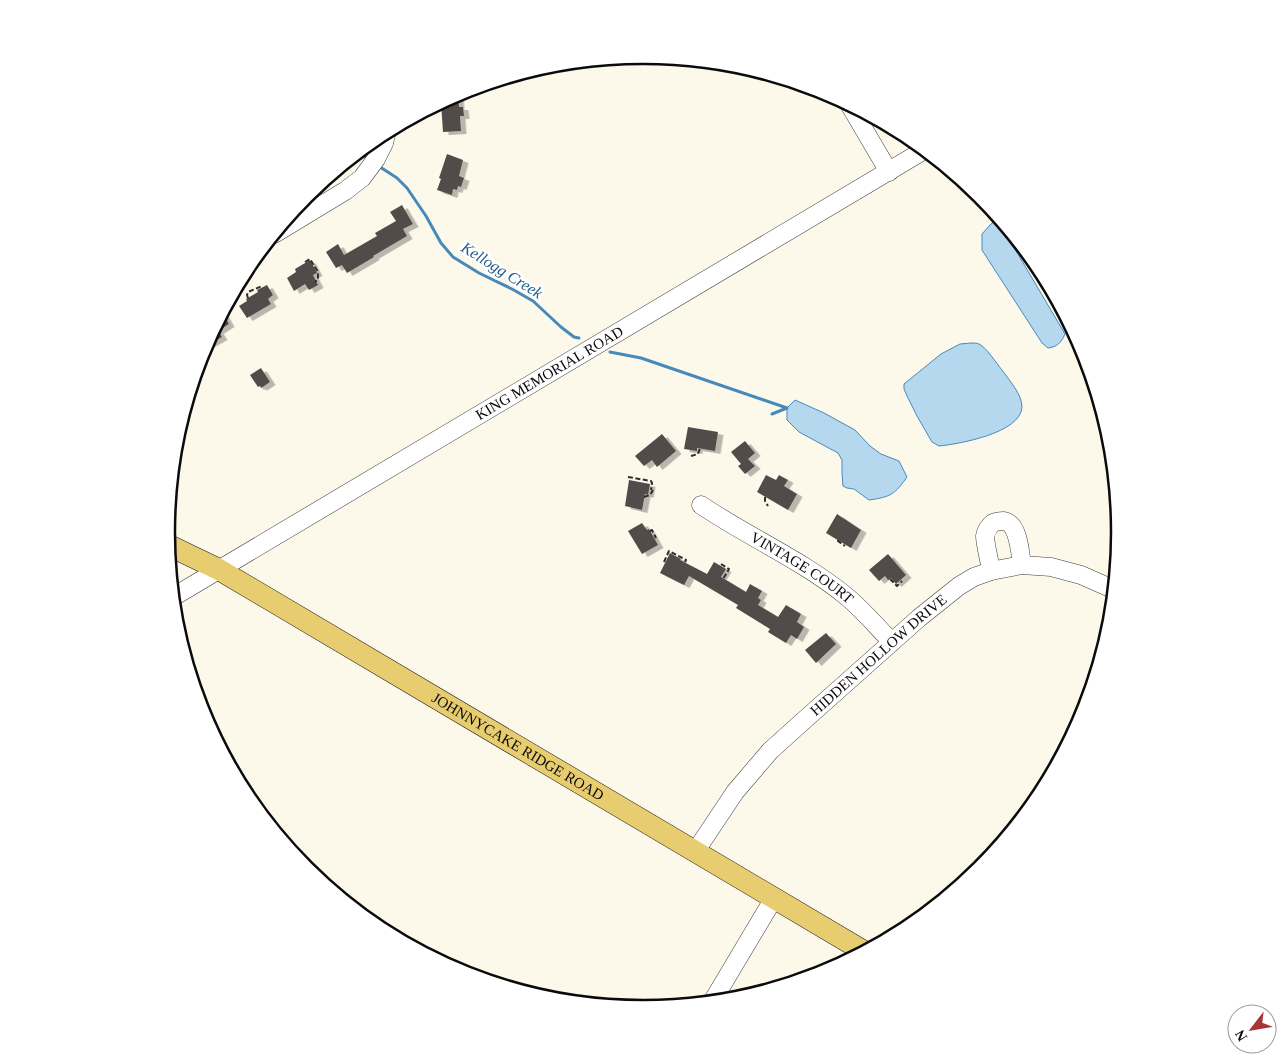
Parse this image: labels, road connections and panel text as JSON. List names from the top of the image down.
{
  "streets": {
    "main road": ["JOHNNYCAKE RIDGE ROAD"],
    "street": ["KING MEMORIAL ROAD", "VINTAGE COURT", "HIDDEN HOLLOW DRIVE"]
  },
  "crossings": [
    ["KING MEMORIAL ROAD", "JOHNNYCAKE RIDGE ROAD"],
    ["VINTAGE COURT", "HIDDEN HOLLOW DRIVE"],
    ["HIDDEN HOLLOW DRIVE", "JOHNNYCAKE RIDGE ROAD"]
  ],
  "water": ["Kellogg Creek"],
  "north": "bottom left"
}
